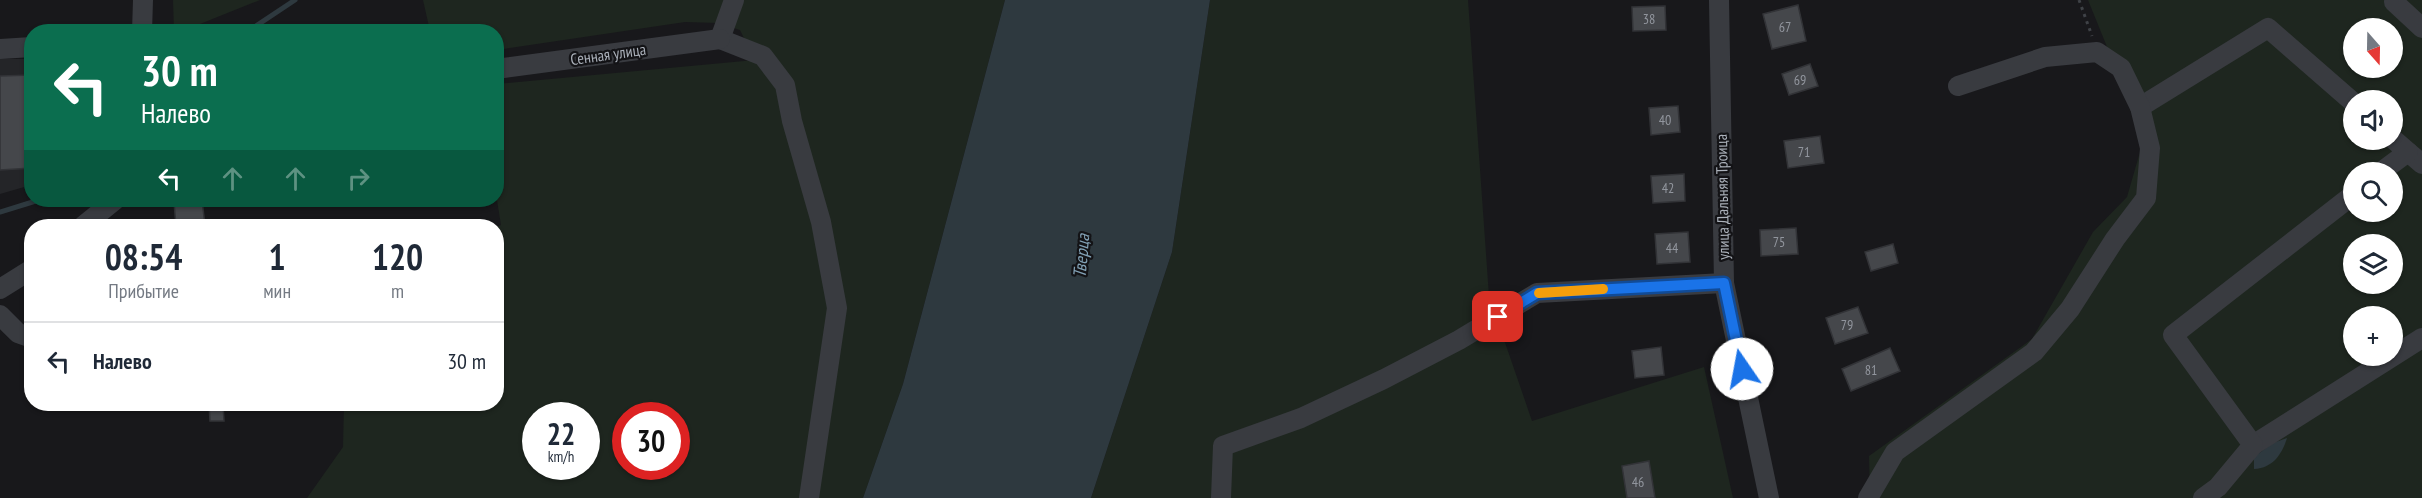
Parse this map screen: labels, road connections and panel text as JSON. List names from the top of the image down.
{
  "streets": {
    "street": ["Сенная улица", "улица Дальняя Троица"]
  },
  "water": ["Тверца"],
  "house_numbers": [
    "38",
    "67",
    "69",
    "40",
    "71",
    "42",
    "75",
    "44",
    "79",
    "81",
    "46"
  ],
  "north": "bottom",
  "page": {
    "map_buttons": "+",
    "turn": ["30 m", "Налево"],
    "eta": [
      "08:54",
      "Прибытие",
      "1",
      "мин",
      "120",
      "m"
    ],
    "list": [
      {
        "name": "Налево",
        "value": "30 m"
      }
    ],
    "speed": "22 km/h",
    "limit": "30"
  }
}
